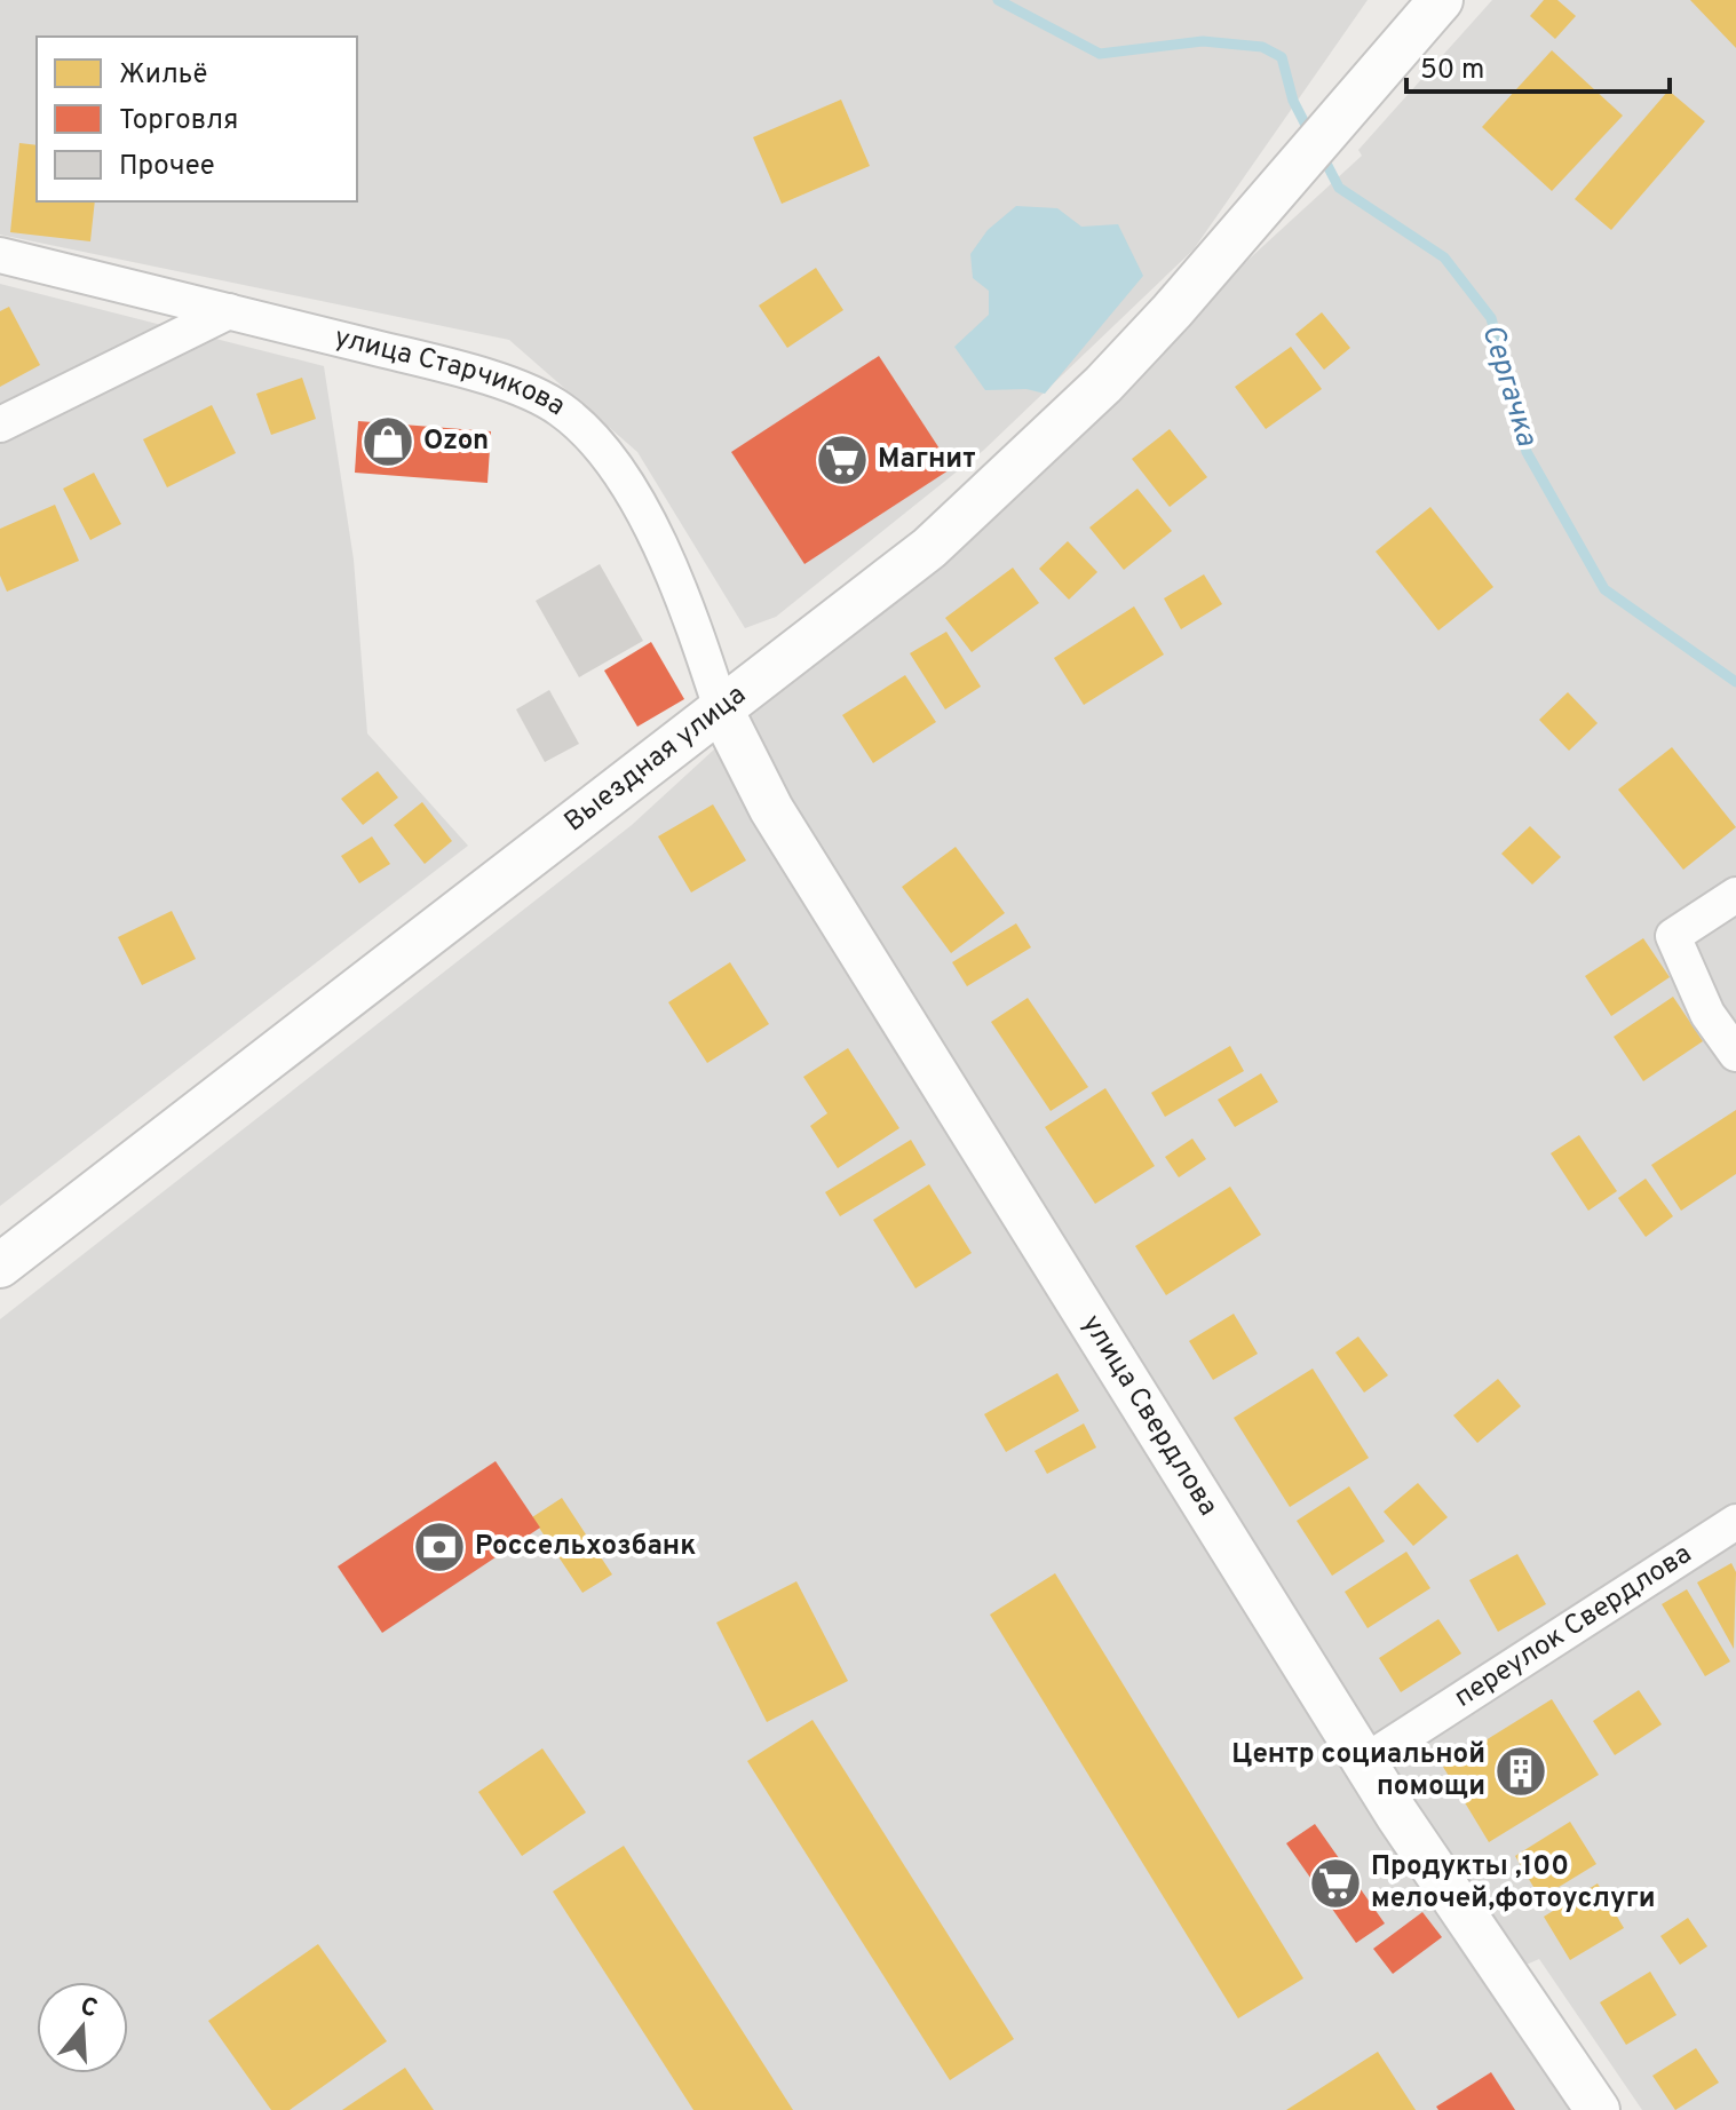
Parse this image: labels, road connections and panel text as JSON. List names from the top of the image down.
{
  "streets": {
    "street": [
      "улица Старчикова",
      "Выездная улица",
      "улица Свердлова",
      "переулок Свердлова"
    ]
  },
  "crossings": [
    ["улица Старчикова", "Выездная улица"],
    ["улица Старчикова", "улица Свердлова"],
    ["Выездная улица", "улица Свердлова"],
    ["улица Свердлова", "переулок Свердлова"]
  ],
  "water": ["Сергачка"],
  "places": {
    "shop": ["Ozon"],
    "supermarket": ["Магнит", "Продукты ,100 мелочей,фотоуслуги"],
    "bank": ["Россельхозбанк"],
    "building": ["Центр социальной помощи"]
  },
  "legend": ["Жильё", "Торговля", "Прочее"],
  "scale_bar": "50 m",
  "north": "top"
}
